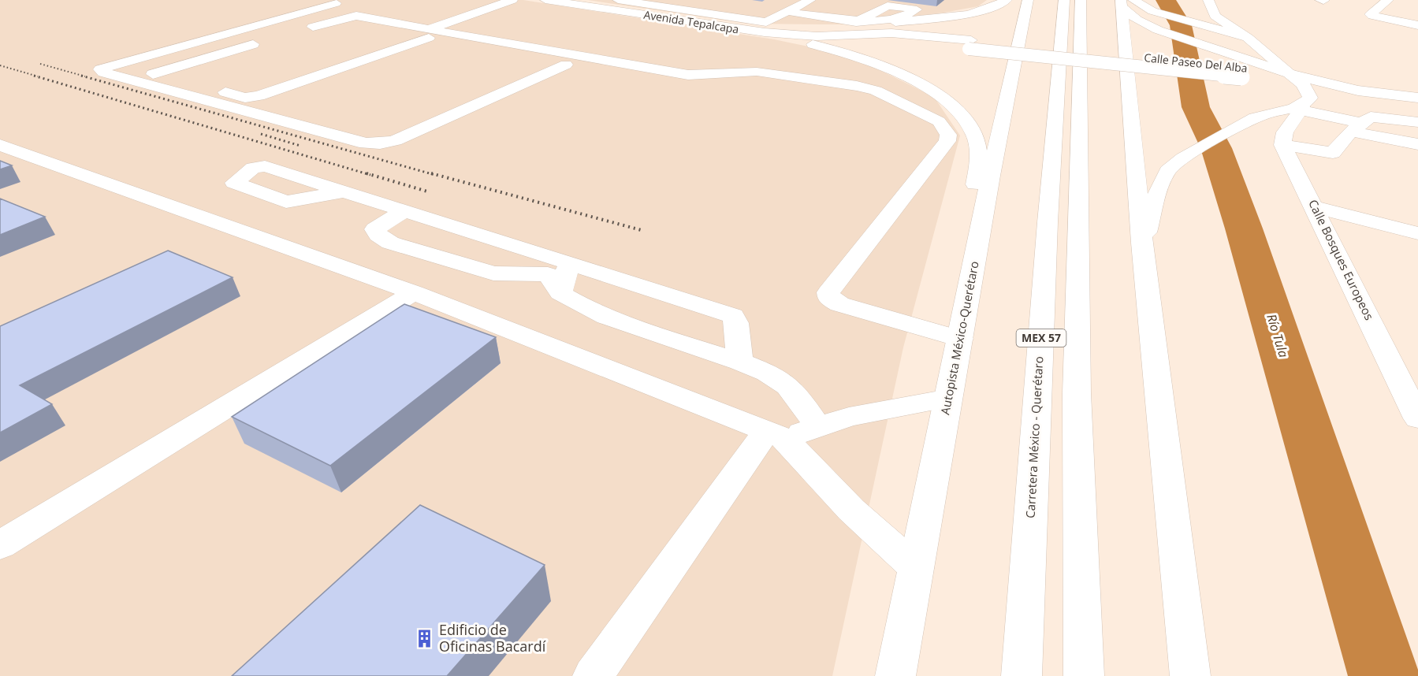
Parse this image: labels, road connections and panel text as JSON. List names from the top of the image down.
{
  "streets": {
    "main road": [
      "Avenida Tepalcapa",
      "Calle Paseo Del Alba",
      "Calle Bosques Europeos",
      "Autopista México-Querétaro",
      "MEX 57",
      "Carretera México - Querétaro"
    ]
  },
  "crossings": [
    ["Avenida Tepalcapa", "Calle Paseo Del Alba"]
  ],
  "water": ["Río Tula"],
  "places": {
    "building": ["Edificio de Oficinas Bacardí"]
  }
}
